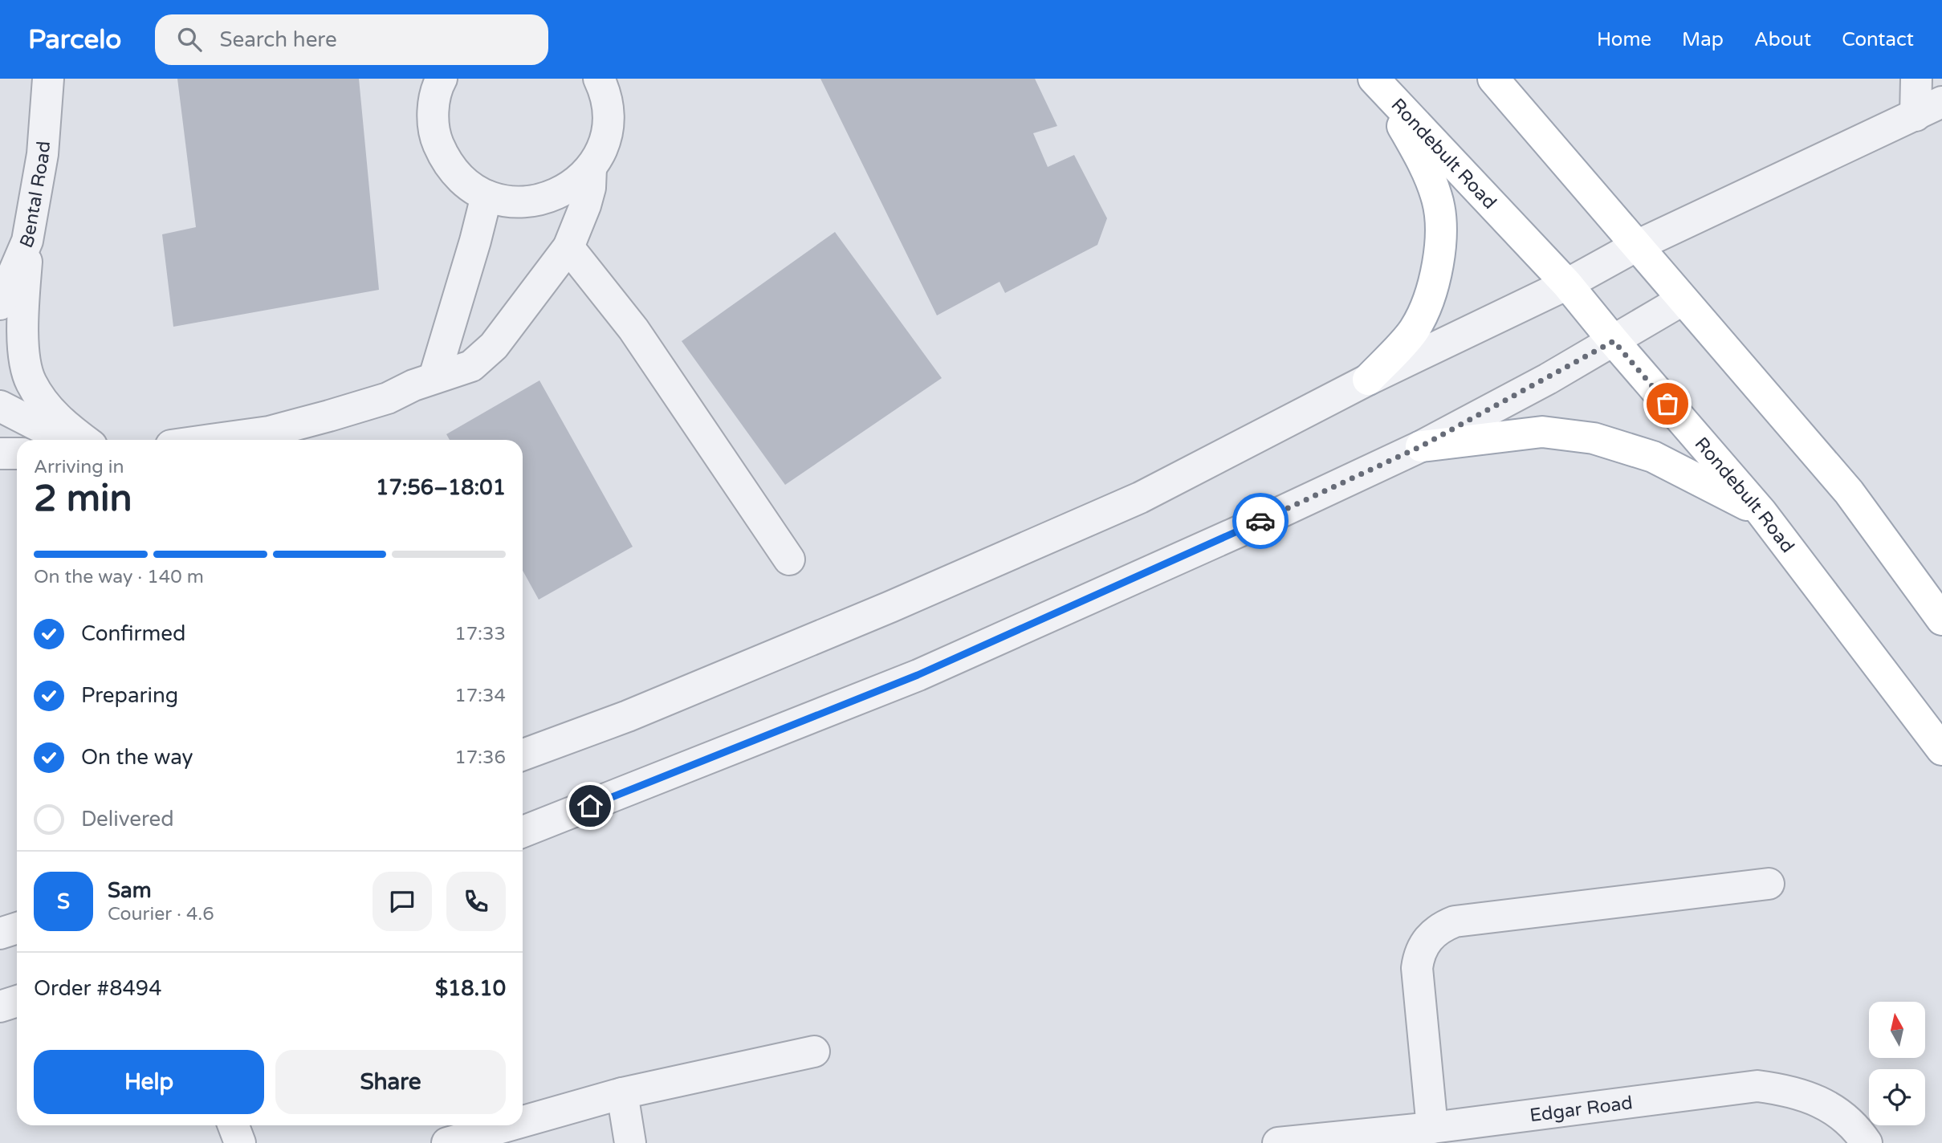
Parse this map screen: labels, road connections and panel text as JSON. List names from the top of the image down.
{
  "streets": {
    "main road": ["Rondebult Road"],
    "street": ["Bental Road", "Edgar Road"]
  },
  "north": "top",
  "page": {
    "header": "Parcelo",
    "search": "Search here",
    "nav": [
      "Home",
      "Map",
      "About",
      "Contact"
    ],
    "heading": ["2 min", "Arriving in", "17:56–18:01"],
    "panel": [
      "Sam",
      "Courier · 4.6",
      "Order #8494",
      "$18.10"
    ],
    "bar": "On the way · 140 m",
    "list": [
      ["Confirmed", "17:33"],
      ["Preparing", "17:34"],
      ["On the way", "17:36"],
      "Delivered"
    ],
    "round": "S",
    "buttons": ["Help", "Share"]
  }
}
